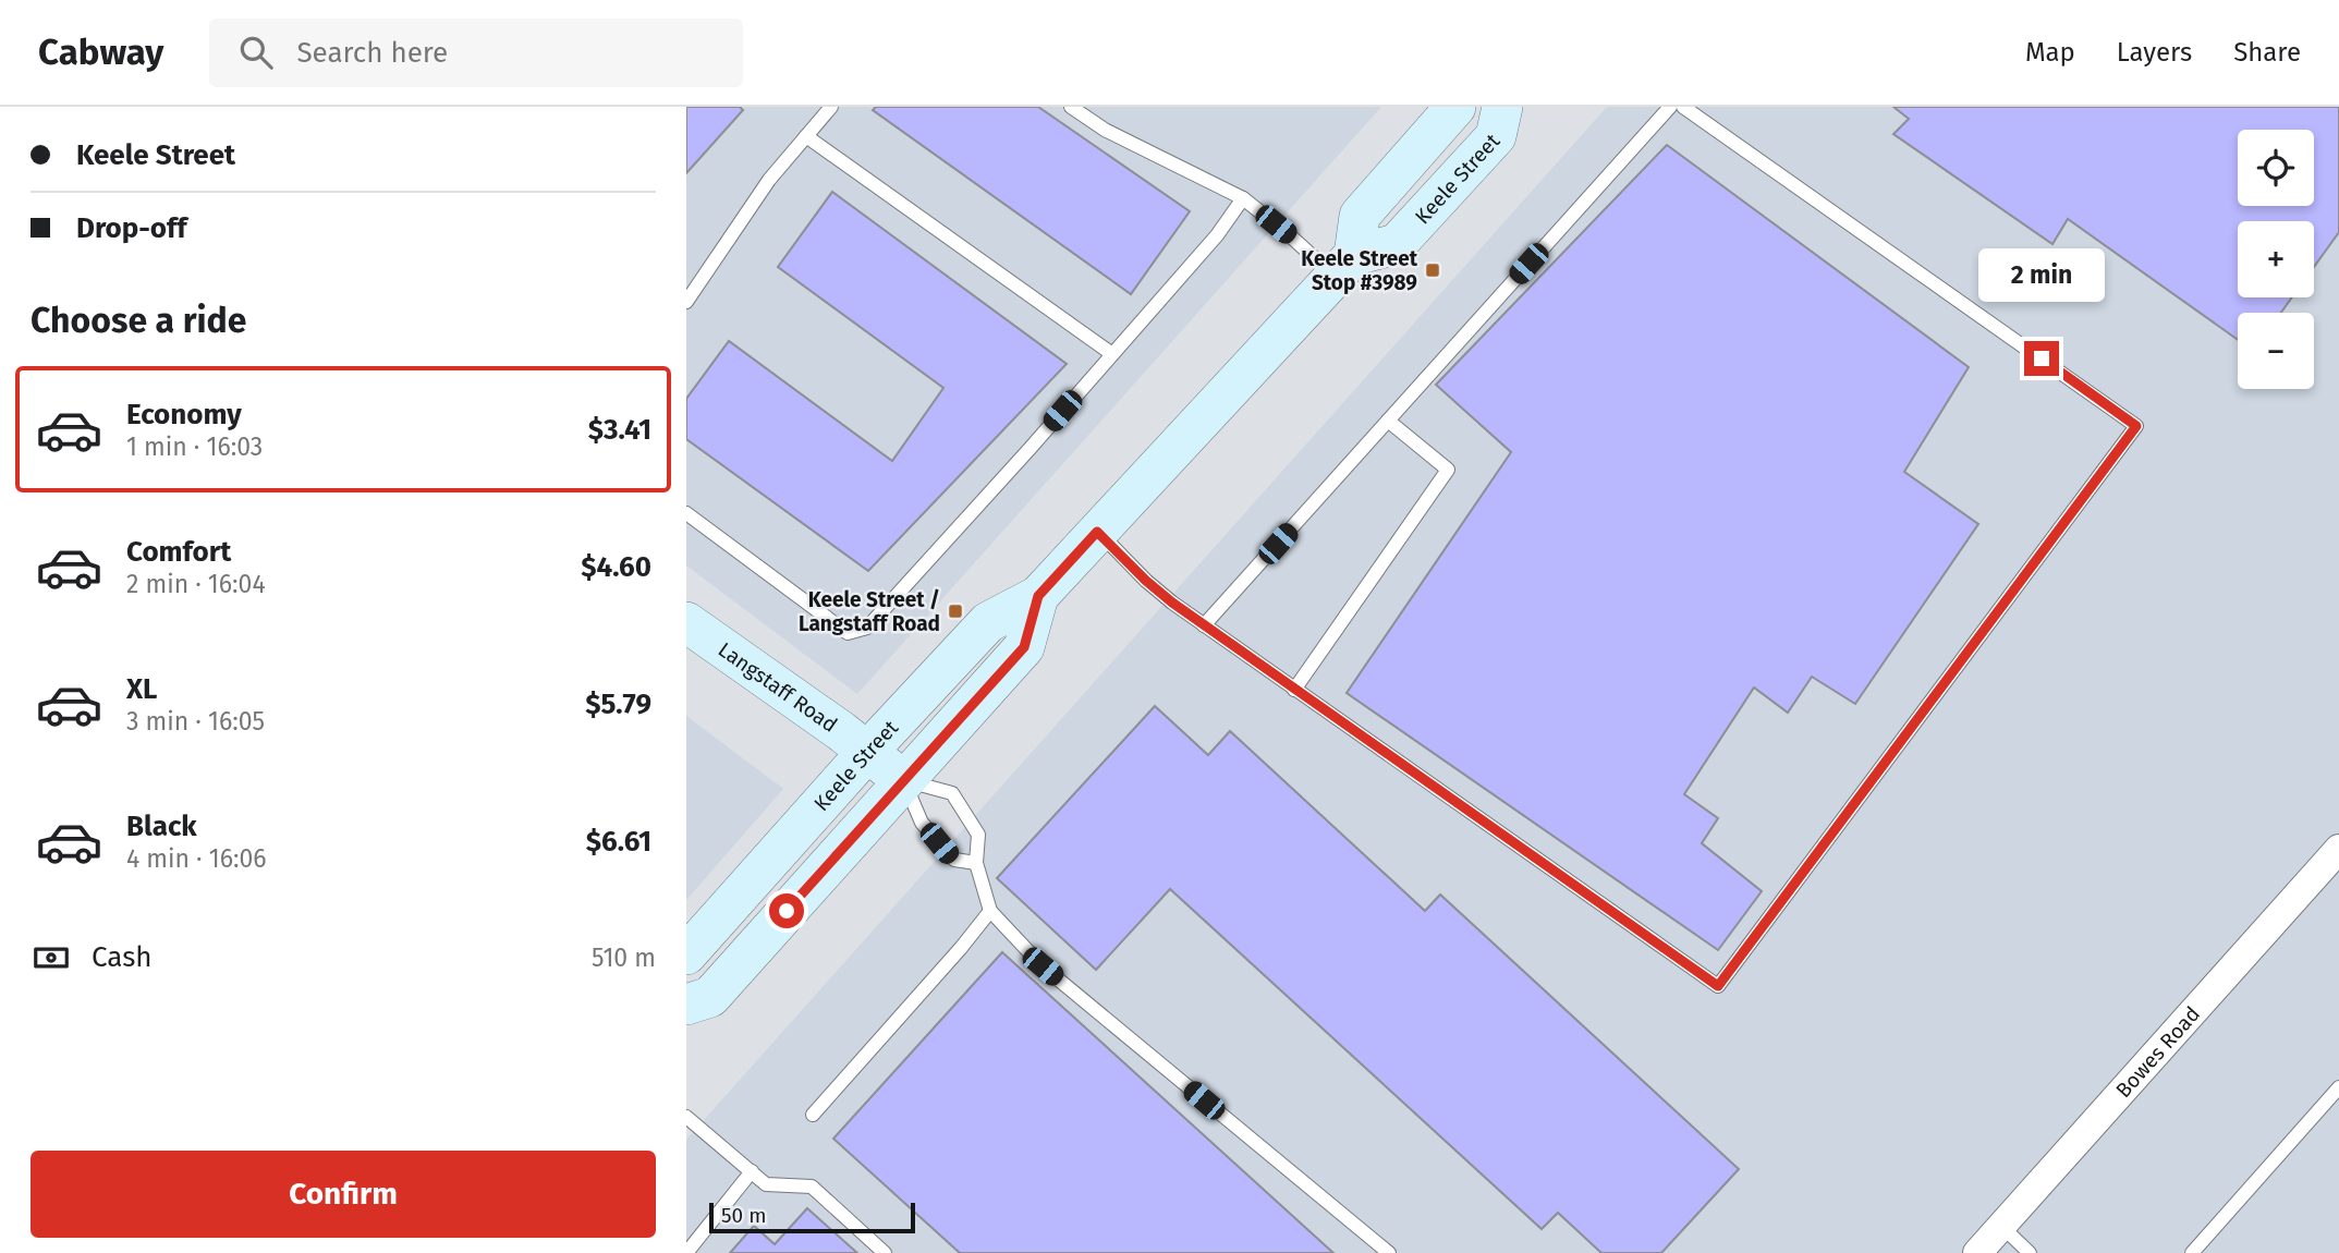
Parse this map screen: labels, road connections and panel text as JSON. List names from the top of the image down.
{
  "streets": {
    "main road": ["Keele Street", "Langstaff Road"],
    "street": ["Bowes Road"]
  },
  "crossings": [
    ["Keele Street", "Langstaff Road"]
  ],
  "places": {
    "transit": ["Keele Street Stop #3989", "Keele Street / Langstaff Road"]
  },
  "scale_bar": "50 m",
  "page": {
    "header": "Cabway",
    "search": "Search here",
    "nav": ["Map", "Layers", "Share"],
    "banner": ["Keele Street", "Drop-off"],
    "map_buttons": ["+", "−"],
    "bubble": "2 min",
    "heading": "Choose a ride",
    "list": [
      {
        "name": "Economy",
        "note": "1 min · 16:03",
        "value": "$3.41"
      },
      {
        "name": "Comfort",
        "note": "2 min · 16:04",
        "value": "$4.60"
      },
      {
        "name": "XL",
        "note": "3 min · 16:05",
        "value": "$5.79"
      },
      {
        "name": "Black",
        "note": "4 min · 16:06",
        "value": "$6.61"
      }
    ],
    "pay": ["Cash", "510 m"],
    "buttons": "Confirm",
    "scale": "50 m"
  }
}
